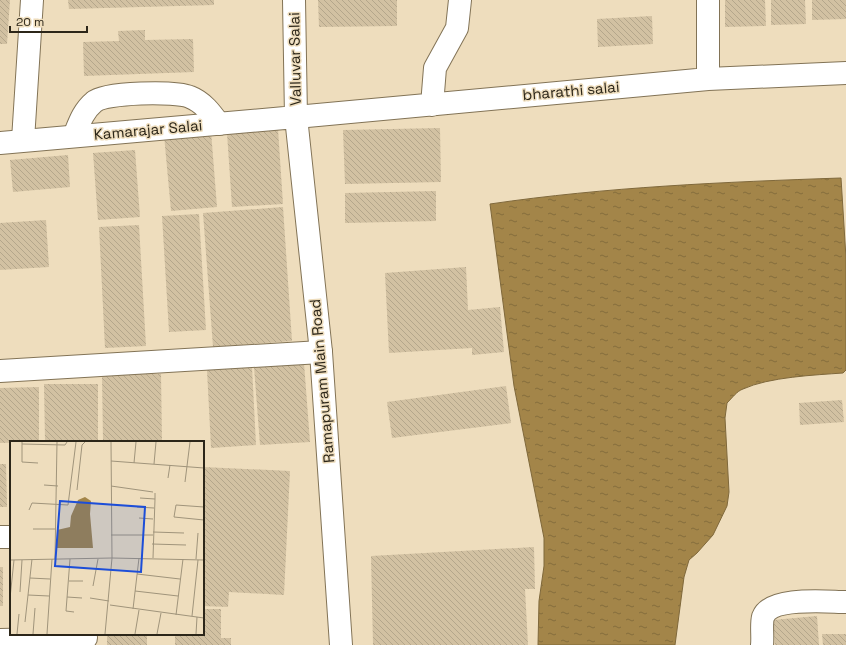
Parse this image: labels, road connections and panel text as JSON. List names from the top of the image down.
{
  "streets": {
    "street": [
      "Valluvar Salai",
      "bharathi salai",
      "Kamarajar Salai",
      "Ramapuram Main Road"
    ]
  },
  "crossings": [
    ["Valluvar Salai", "bharathi salai"],
    ["Valluvar Salai", "Kamarajar Salai"],
    ["Valluvar Salai", "Ramapuram Main Road"],
    ["bharathi salai", "Kamarajar Salai"],
    ["bharathi salai", "Ramapuram Main Road"],
    ["Kamarajar Salai", "Ramapuram Main Road"]
  ],
  "scale_bar": "20 m"
}
